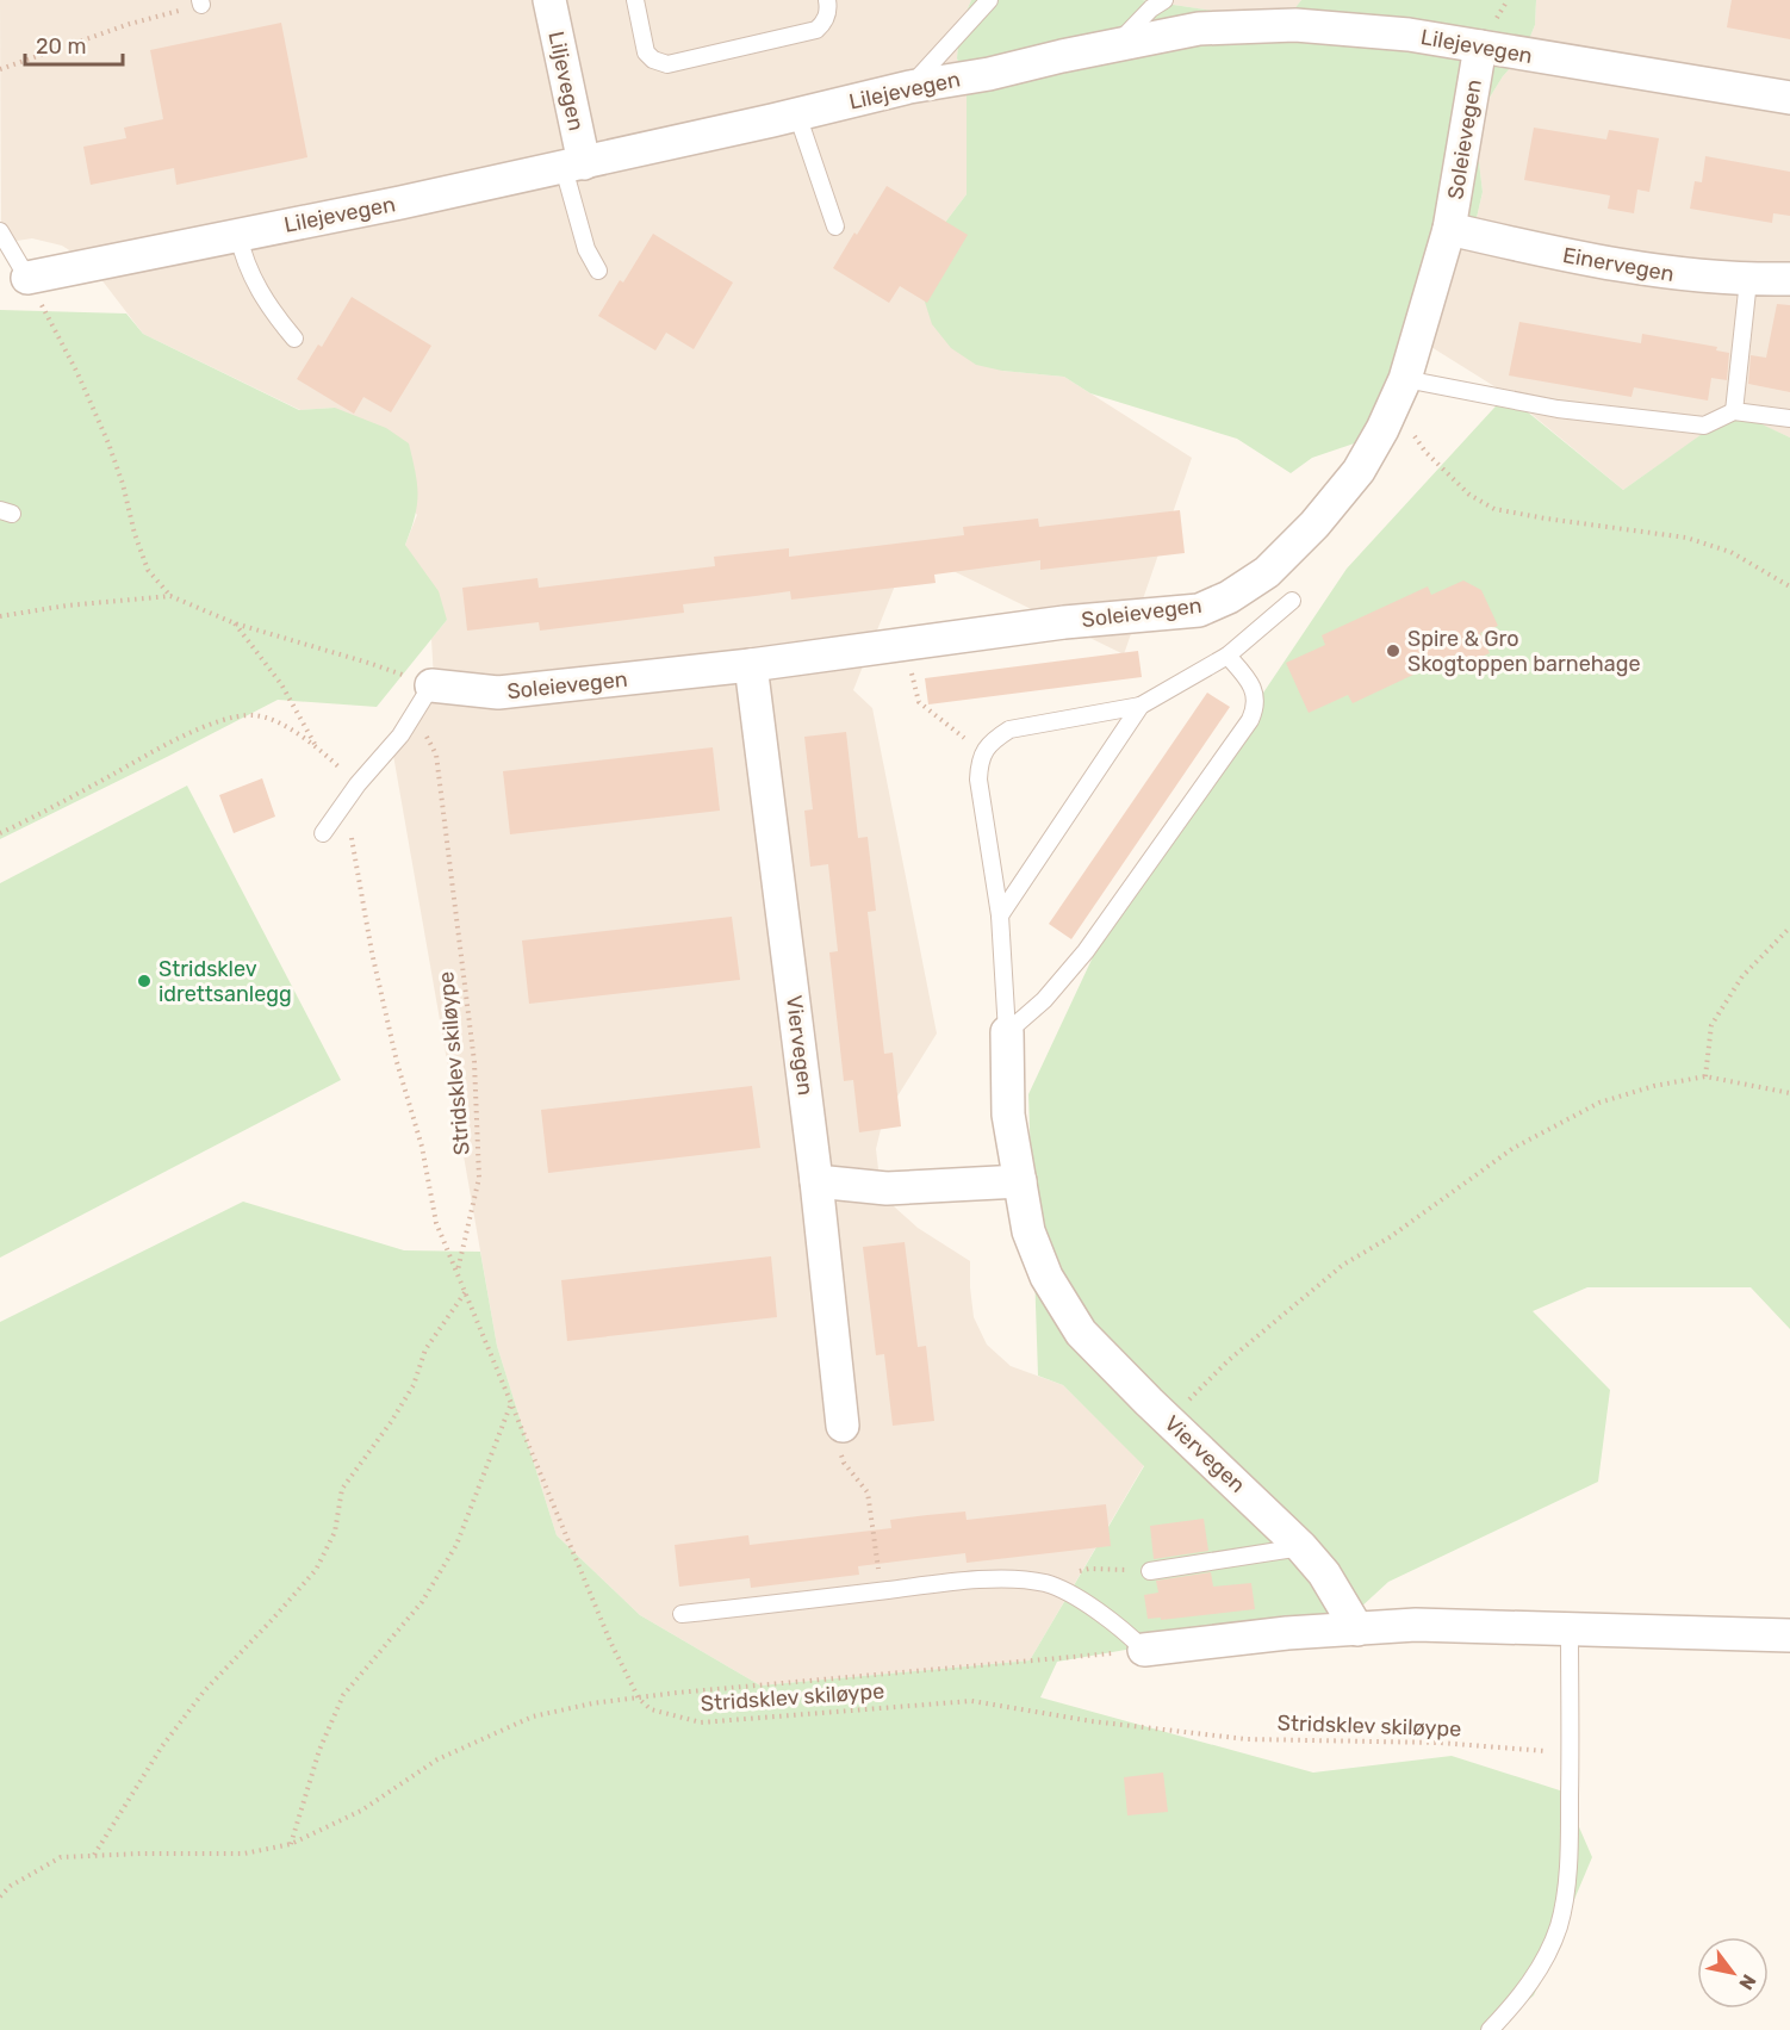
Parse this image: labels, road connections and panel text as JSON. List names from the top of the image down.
{
  "streets": {
    "street": [
      "Lilejevegen",
      "Liljevegen",
      "Soleievegen",
      "Einervegen",
      "Viervegen"
    ],
    "path": ["Stridsklev skiløype"]
  },
  "crossings": [
    ["Lilejevegen", "Liljevegen"],
    ["Lilejevegen", "Soleievegen"],
    ["Soleievegen", "Einervegen"],
    ["Soleievegen", "Viervegen"]
  ],
  "places": ["Spire & Gro Skogtoppen barnehage", "Stridsklev idrettsanlegg"],
  "scale_bar": "20 m",
  "north": "bottom right"
}
